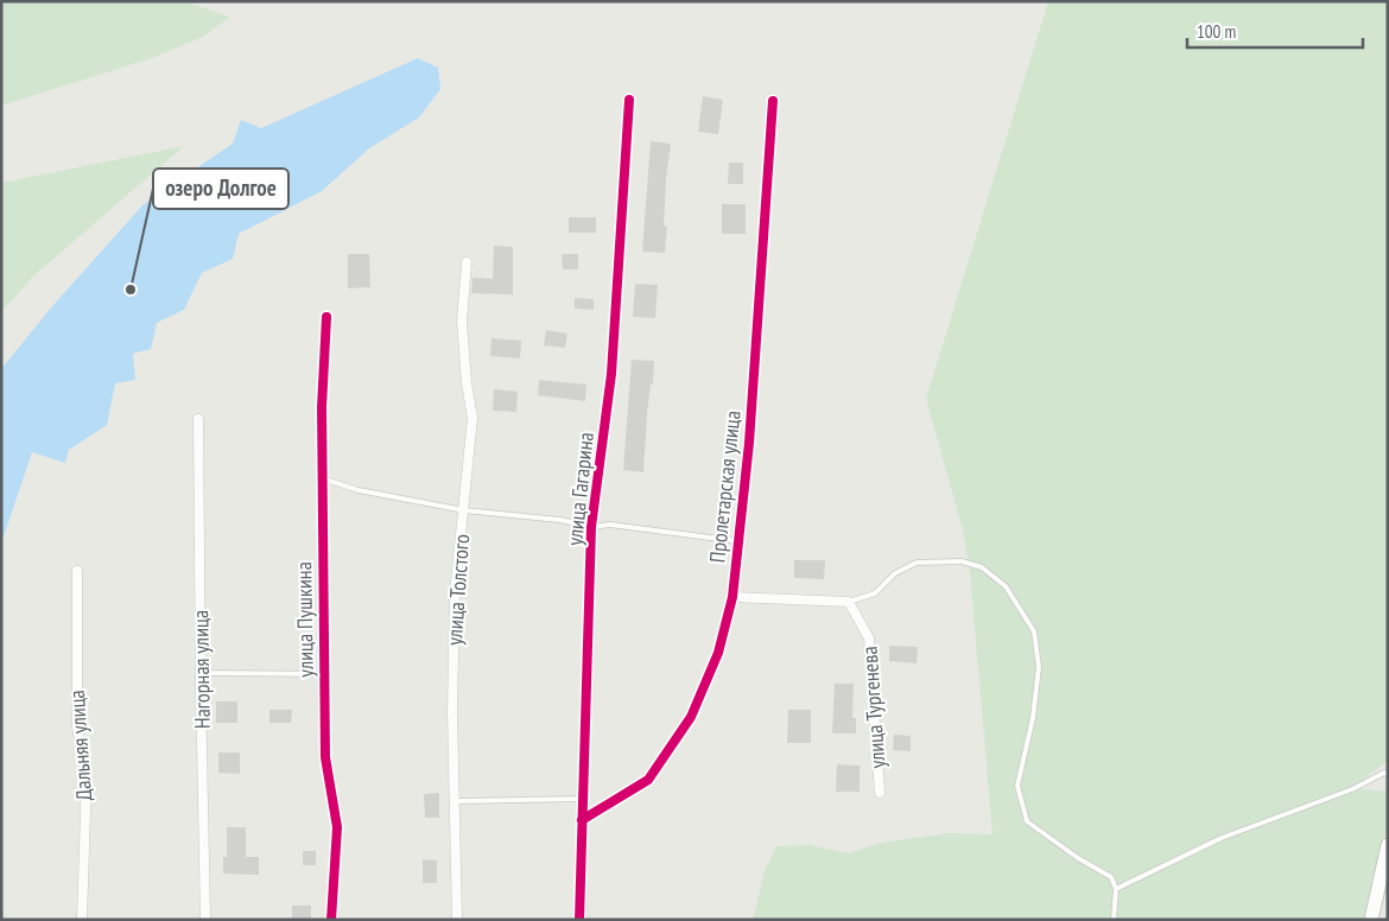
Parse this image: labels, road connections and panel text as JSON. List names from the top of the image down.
{
  "streets": {
    "street": [
      "Пролетарская улица",
      "улица Гагарина",
      "улица Толстого",
      "улица Пушкина",
      "Нагорная улица",
      "улица Тургенева",
      "Дальняя улица"
    ]
  },
  "crossings": [
    ["Пролетарская улица", "улица Гагарина"]
  ],
  "places": ["озеро Долгое"],
  "scale_bar": "100 m"
}
